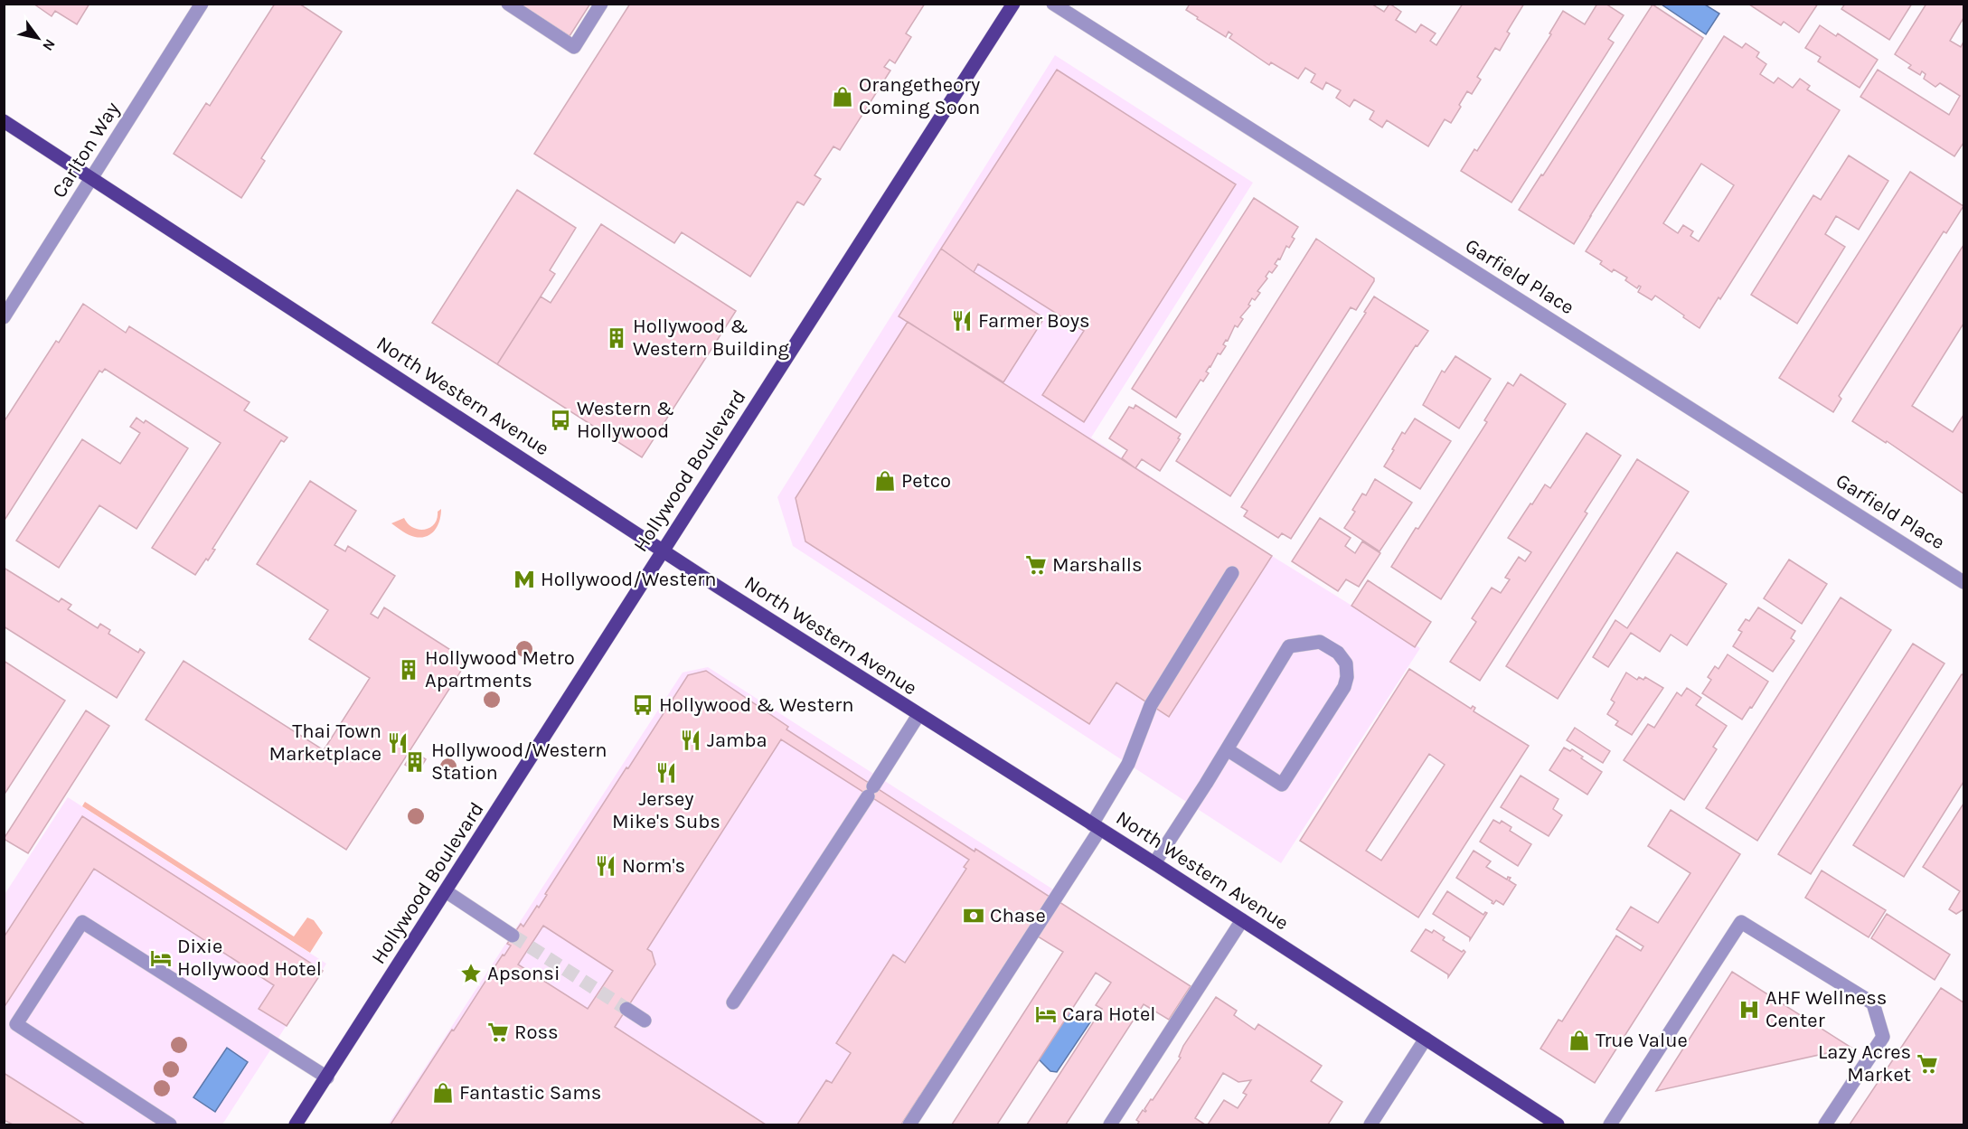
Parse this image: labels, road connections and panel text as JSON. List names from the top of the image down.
{
  "streets": {
    "main road": ["North Western Avenue", "Hollywood Boulevard"],
    "street": ["Carlton Way", "Garfield Place"]
  },
  "crossings": [
    ["Carlton Way", "North Western Avenue"],
    ["North Western Avenue", "Hollywood Boulevard"]
  ],
  "places": {
    "shop": [
      "Orangetheory Coming Soon",
      "Petco",
      "True Value",
      "Fantastic Sams"
    ],
    "restaurant": [
      "Farmer Boys",
      "Jamba",
      "Thai Town Marketplace",
      "Jersey Mike's Subs",
      "Norm's"
    ],
    "building": ["Hollywood & Western Building", "Hollywood Metro Apartments", "Hollywood/Western Station"],
    "bus stop": ["Western & Hollywood", "Hollywood & Western"],
    "supermarket": ["Marshalls", "Ross", "Lazy Acres Market"],
    "metro station": ["Hollywood/Western"],
    "bank": ["Chase"],
    "hotel": ["Dixie Hollywood Hotel", "Cara Hotel"],
    "place": ["Apsonsi"],
    "hospital": ["AHF Wellness Center"]
  },
  "north": "bottom right"
}
